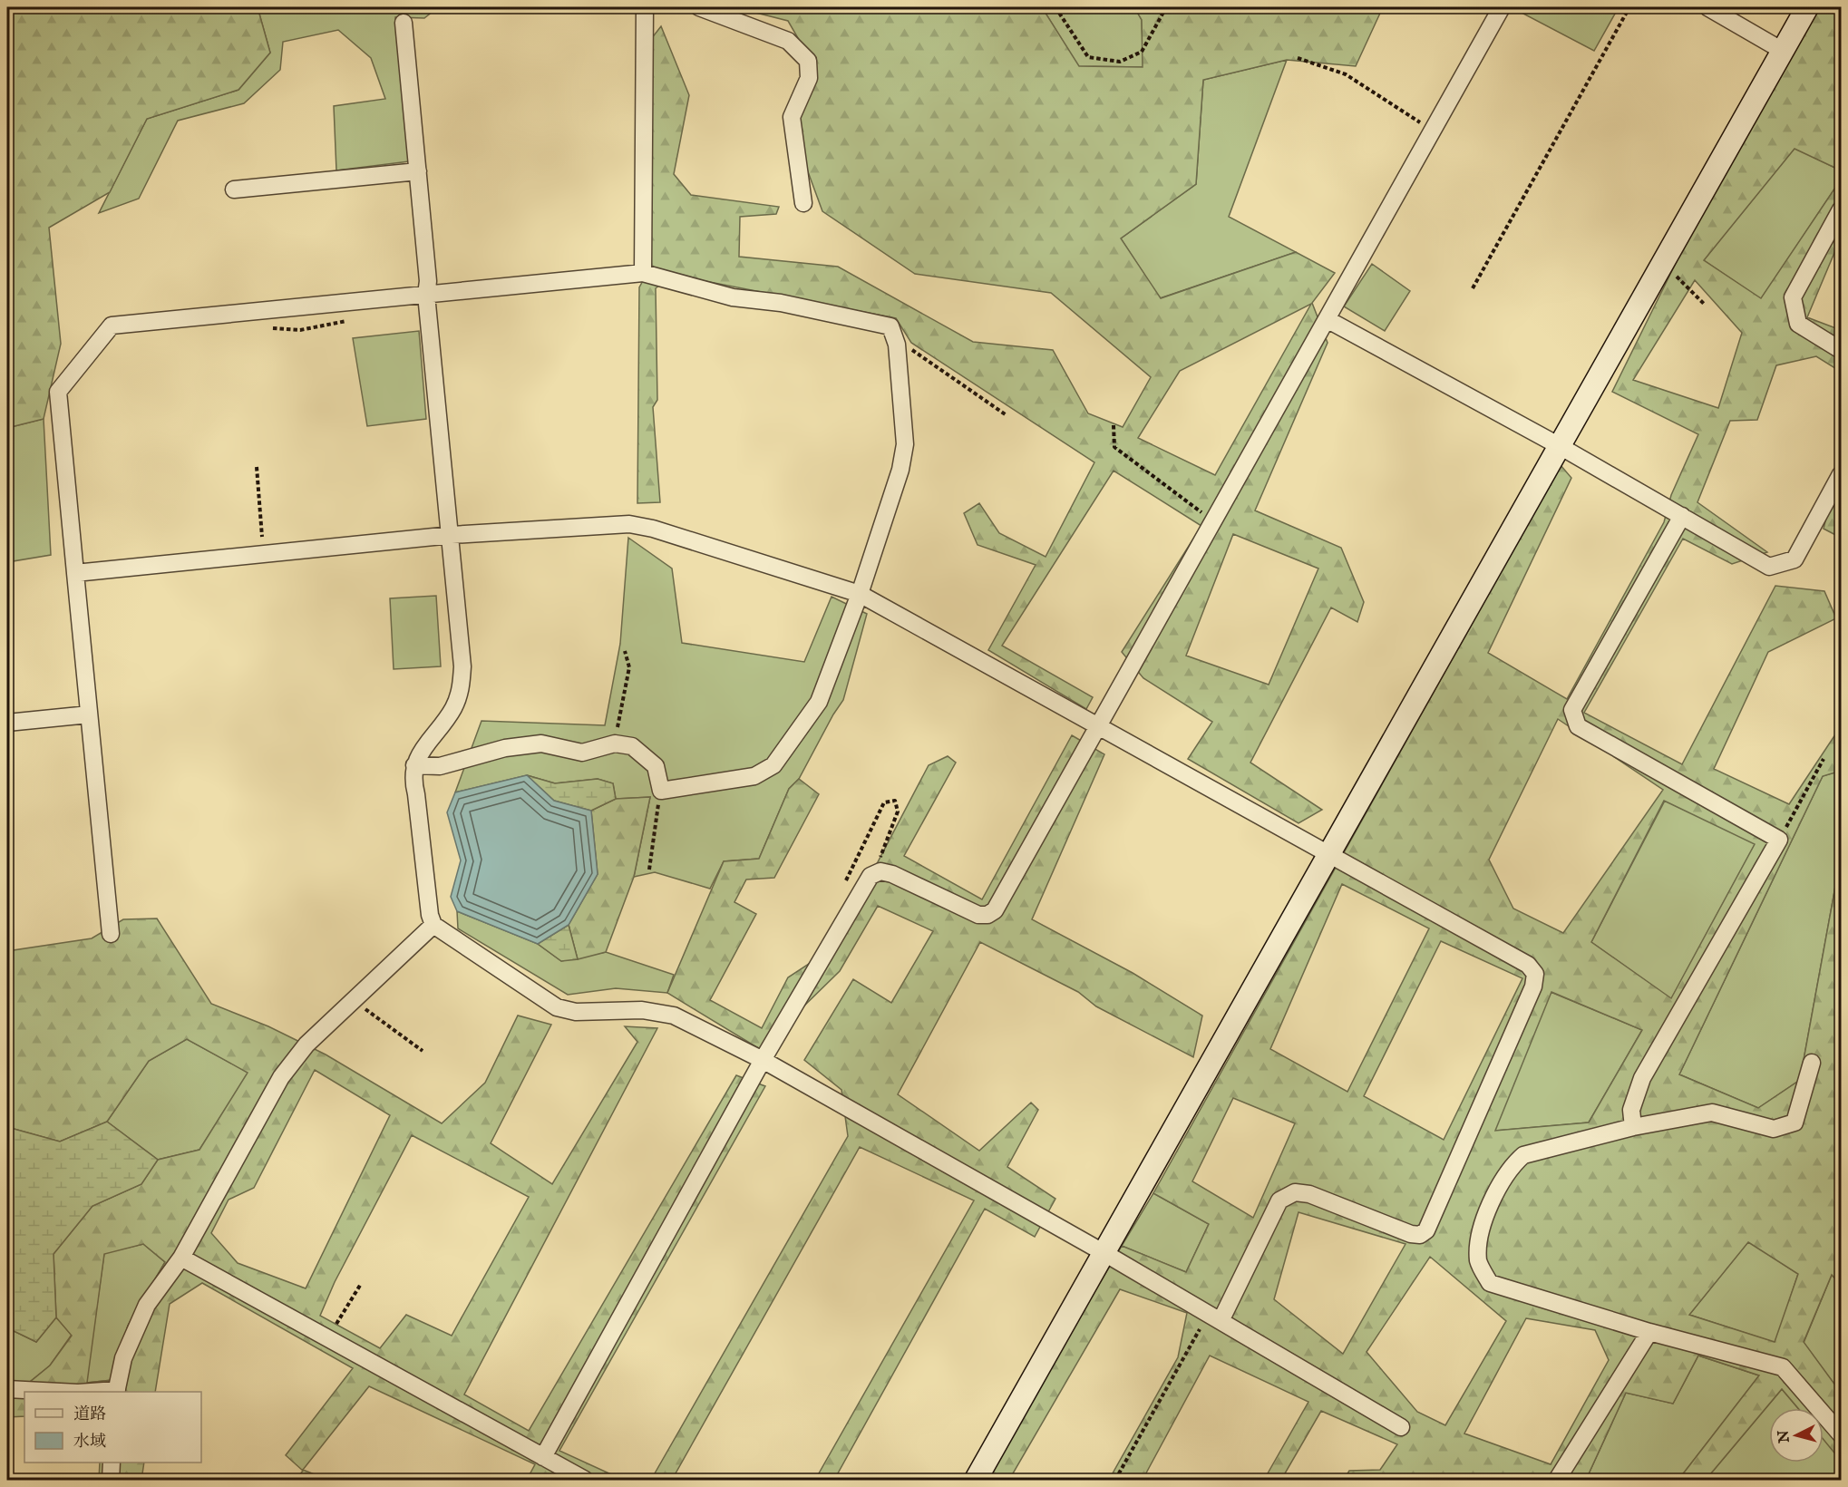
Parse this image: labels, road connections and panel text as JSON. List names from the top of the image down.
{
  "legend": ["道路", "水域"],
  "north": "left"
}
